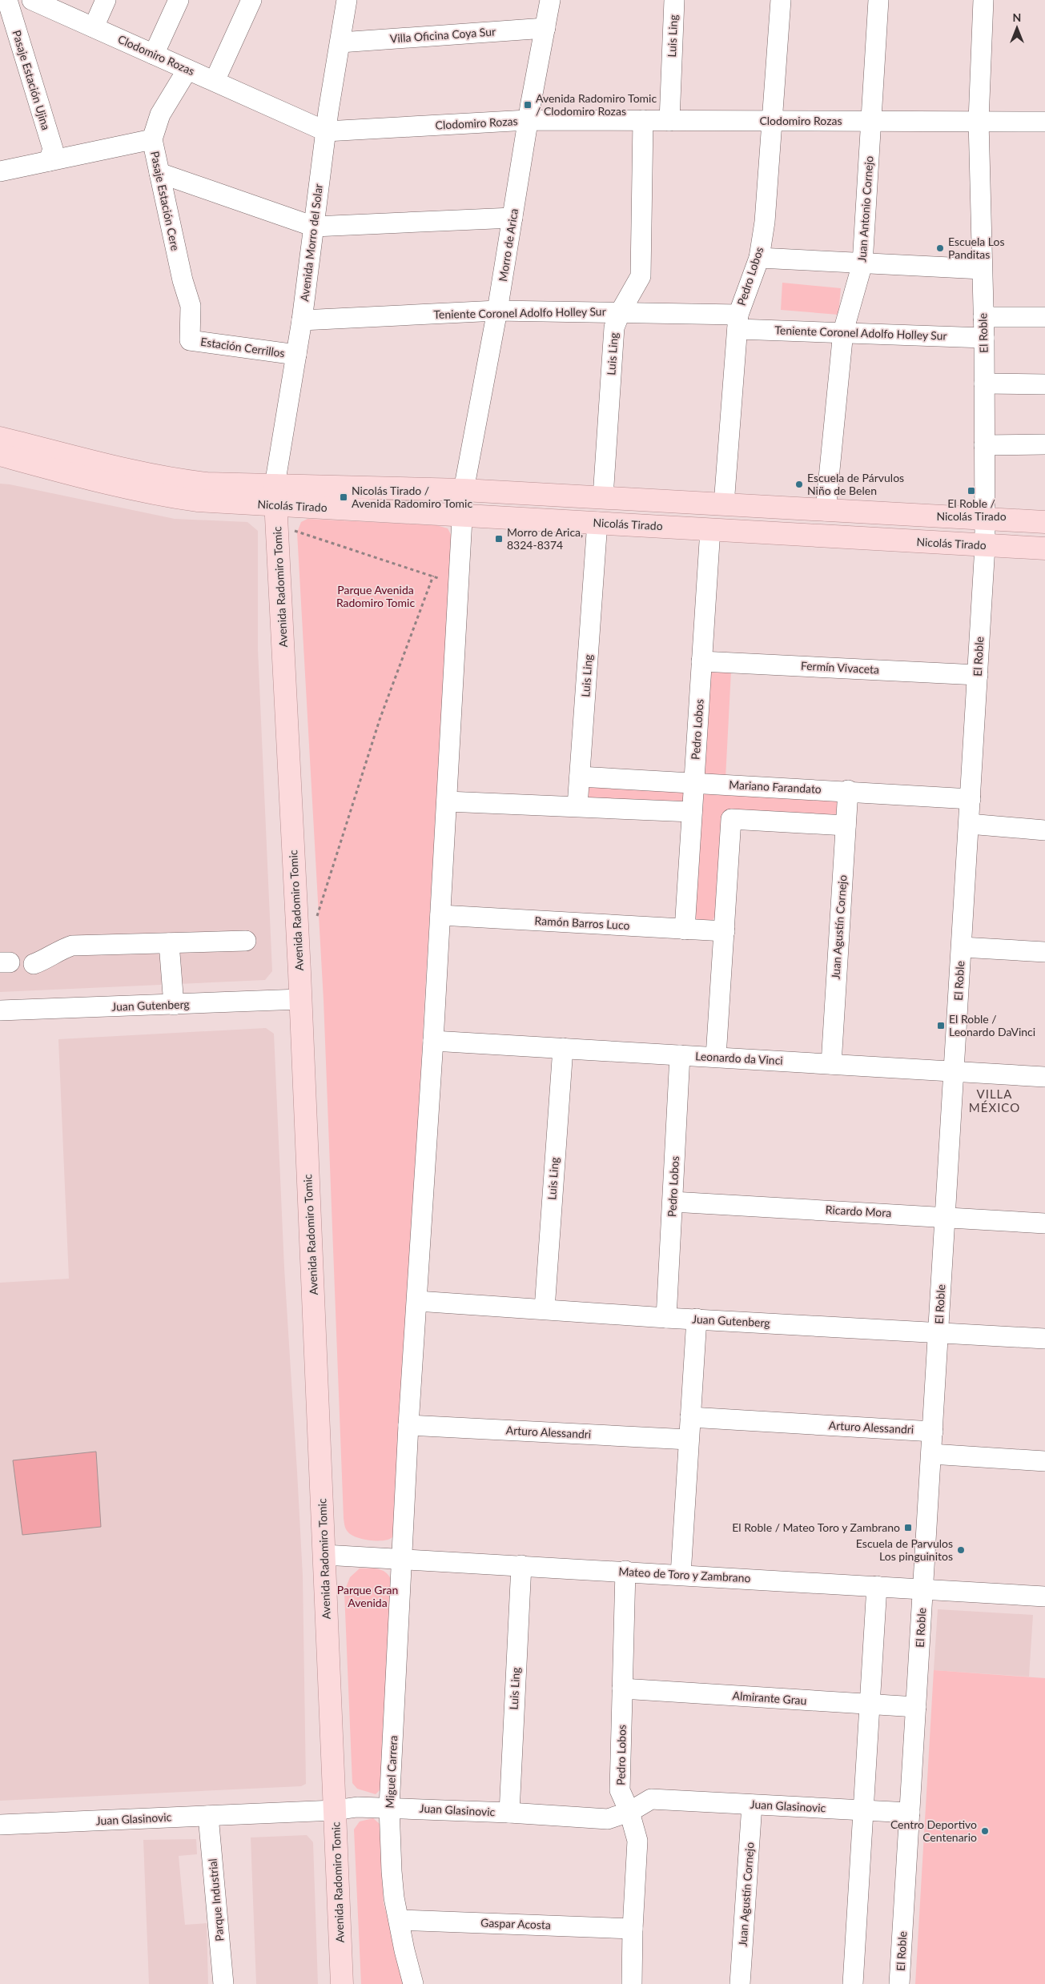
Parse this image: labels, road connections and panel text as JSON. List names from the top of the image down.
{
  "streets": {
    "main road": ["Nicolás Tirado", "Avenida Radomiro Tomic"],
    "street": [
      "Villa Oficina Coya Sur",
      "Luis Ling",
      "Clodomiro Rozas",
      "Pasaje Estación Ujina",
      "Pasaje Estación Cere",
      "Juan Antonio Cornejo",
      "Avenida Morro del Solar",
      "Morro de Arica",
      "Pedro Lobos",
      "Teniente Coronel Adolfo Holley Sur",
      "El Roble",
      "Estación Cerrillos",
      "Fermín Vivaceta",
      "Mariano Farandato",
      "Ramón Barros Luco",
      "Juan Agustín Cornejo",
      "Juan Gutenberg",
      "Leonardo da Vinci",
      "Ricardo Mora",
      "Arturo Alessandri",
      "Mateo de Toro y Zambrano",
      "Almirante Grau",
      "Miguel Carrera",
      "Juan Glasinovic",
      "Parque Industrial",
      "Gaspar Acosta"
    ]
  },
  "crossings": [
    ["Villa Oficina Coya Sur", "Avenida Morro del Solar"],
    ["Villa Oficina Coya Sur", "Morro de Arica"],
    ["Luis Ling", "Clodomiro Rozas"],
    ["Luis Ling", "Teniente Coronel Adolfo Holley Sur"],
    ["Luis Ling", "Nicolás Tirado"],
    ["Luis Ling", "Mariano Farandato"],
    ["Luis Ling", "Juan Gutenberg"],
    ["Luis Ling", "Leonardo da Vinci"],
    ["Luis Ling", "Mateo de Toro y Zambrano"],
    ["Luis Ling", "Juan Glasinovic"],
    ["Clodomiro Rozas", "Pasaje Estación Cere"],
    ["Clodomiro Rozas", "Juan Antonio Cornejo"],
    ["Clodomiro Rozas", "Avenida Morro del Solar"],
    ["Clodomiro Rozas", "Morro de Arica"],
    ["Clodomiro Rozas", "Pedro Lobos"],
    ["Clodomiro Rozas", "El Roble"],
    ["Pasaje Estación Cere", "Estación Cerrillos"],
    ["Juan Antonio Cornejo", "Teniente Coronel Adolfo Holley Sur"],
    ["Juan Antonio Cornejo", "Nicolás Tirado"],
    ["Avenida Morro del Solar", "Teniente Coronel Adolfo Holley Sur"],
    ["Avenida Morro del Solar", "Estación Cerrillos"],
    ["Avenida Morro del Solar", "Nicolás Tirado"],
    ["Avenida Morro del Solar", "Avenida Radomiro Tomic"],
    ["Morro de Arica", "Teniente Coronel Adolfo Holley Sur"],
    ["Morro de Arica", "Nicolás Tirado"],
    ["Pedro Lobos", "Teniente Coronel Adolfo Holley Sur"],
    ["Pedro Lobos", "Nicolás Tirado"],
    ["Pedro Lobos", "Fermín Vivaceta"],
    ["Pedro Lobos", "Mariano Farandato"],
    ["Pedro Lobos", "Ramón Barros Luco"],
    ["Pedro Lobos", "Juan Gutenberg"],
    ["Pedro Lobos", "Leonardo da Vinci"],
    ["Pedro Lobos", "Ricardo Mora"],
    ["Pedro Lobos", "Mateo de Toro y Zambrano"],
    ["Pedro Lobos", "Almirante Grau"],
    ["Pedro Lobos", "Juan Glasinovic"],
    ["Pedro Lobos", "Gaspar Acosta"],
    ["Teniente Coronel Adolfo Holley Sur", "El Roble"],
    ["El Roble", "Nicolás Tirado"],
    ["El Roble", "Fermín Vivaceta"],
    ["El Roble", "Mariano Farandato"],
    ["El Roble", "Juan Gutenberg"],
    ["El Roble", "Leonardo da Vinci"],
    ["El Roble", "Ricardo Mora"],
    ["El Roble", "Arturo Alessandri"],
    ["El Roble", "Mateo de Toro y Zambrano"],
    ["El Roble", "Almirante Grau"],
    ["El Roble", "Juan Glasinovic"],
    ["Nicolás Tirado", "Avenida Radomiro Tomic"],
    ["Avenida Radomiro Tomic", "Juan Gutenberg"],
    ["Avenida Radomiro Tomic", "Mateo de Toro y Zambrano"],
    ["Avenida Radomiro Tomic", "Juan Glasinovic"],
    ["Mariano Farandato", "Juan Agustín Cornejo"],
    ["Juan Agustín Cornejo", "Leonardo da Vinci"],
    ["Juan Agustín Cornejo", "Juan Glasinovic"],
    ["Mateo de Toro y Zambrano", "Miguel Carrera"],
    ["Miguel Carrera", "Juan Glasinovic"],
    ["Miguel Carrera", "Gaspar Acosta"],
    ["Juan Glasinovic", "Parque Industrial"]
  ],
  "districts": ["VILLA MÉXICO"],
  "parks": ["Parque Avenida Radomiro Tomic", "Parque Gran Avenida"],
  "places": {
    "transit": [
      "Avenida Radomiro Tomic / Clodomiro Rozas",
      "El Roble / Nicolás Tirado",
      "Nicolás Tirado / Avenida Radomiro Tomic",
      "Morro de Arica, 8324-8374",
      "El Roble / Leonardo DaVinci",
      "El Roble / Mateo Toro y Zambrano"
    ],
    "other": [
      "Escuela Los Panditas",
      "Escuela de Párvulos Niño de Belen",
      "Escuela de Parvulos Los pinguinitos",
      "Centro Deportivo Centenario"
    ]
  },
  "north": "top"
}
